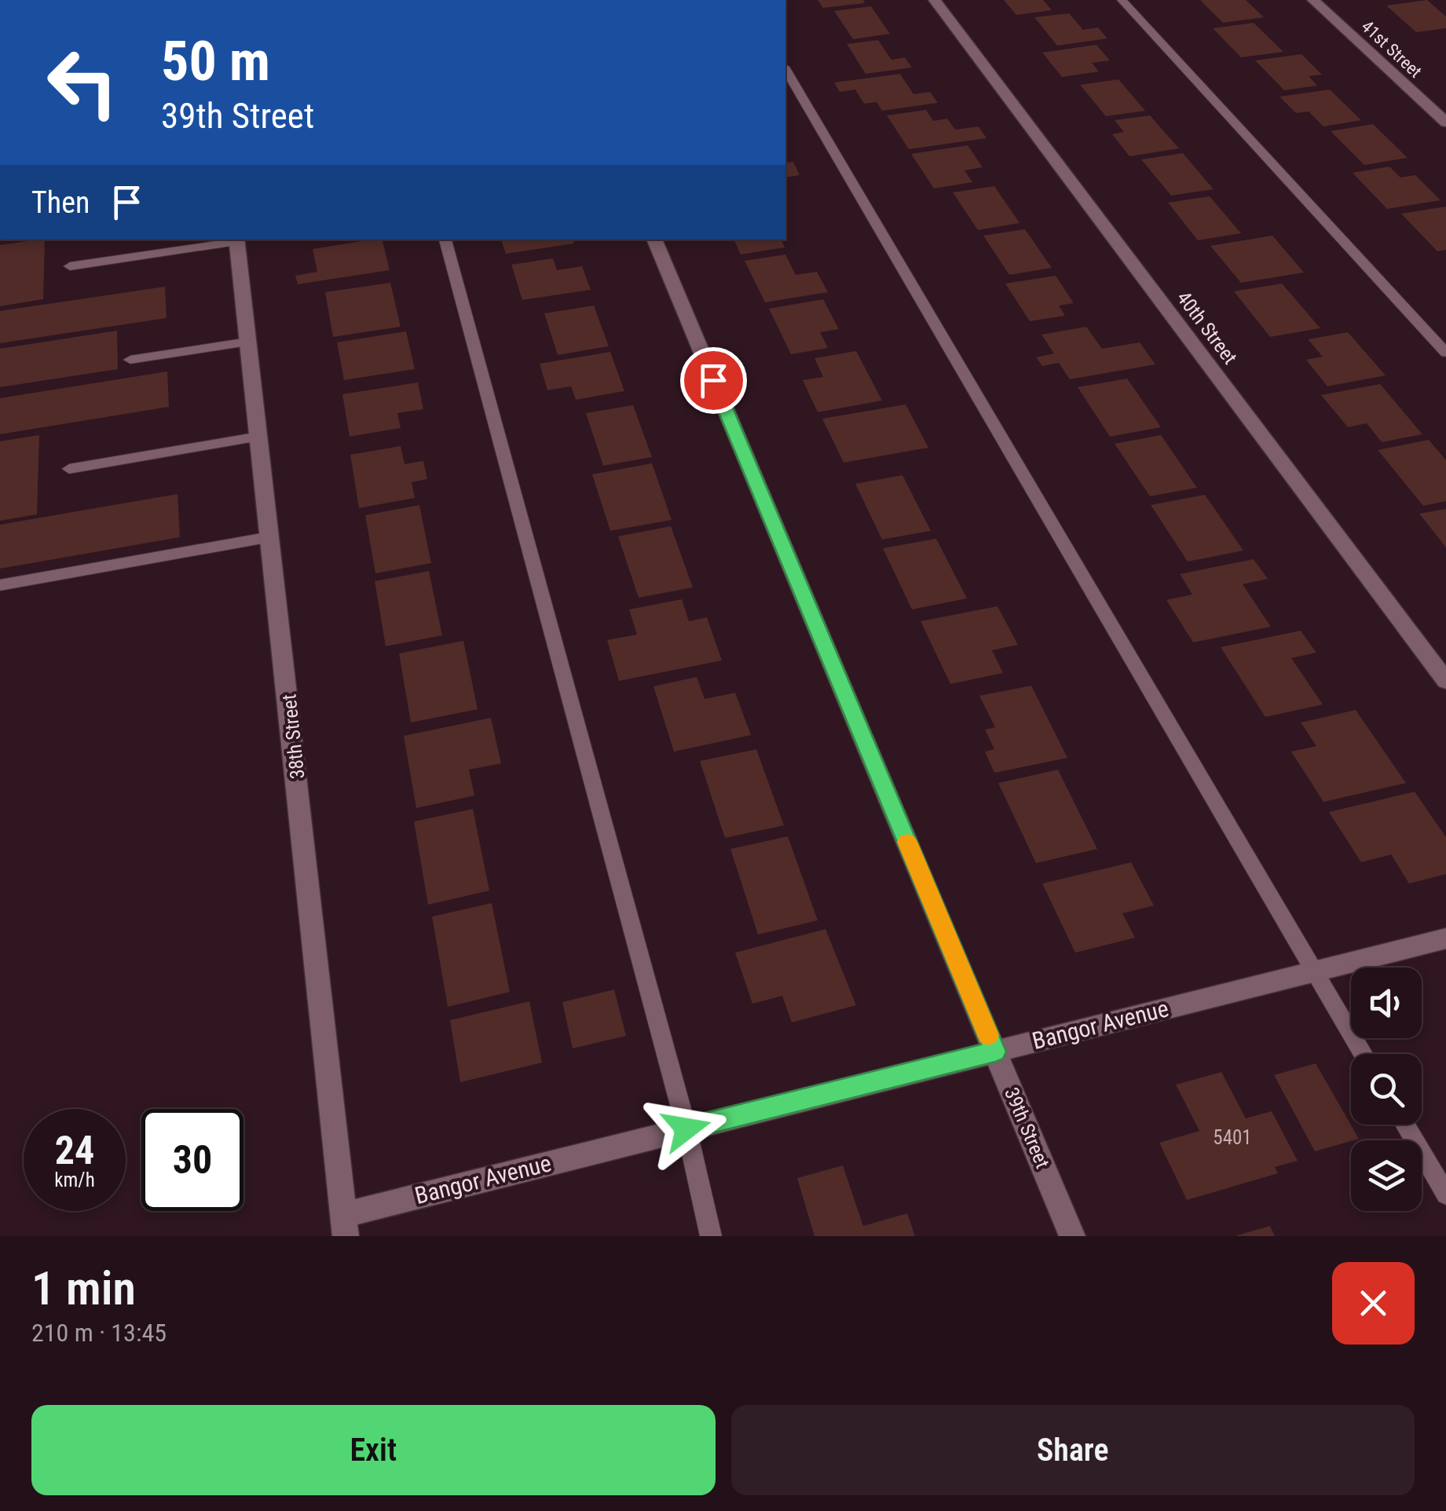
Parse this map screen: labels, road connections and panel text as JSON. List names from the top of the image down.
{
  "streets": {
    "street": [
      "41st Street",
      "40th Street",
      "38th Street",
      "Bangor Avenue",
      "39th Street"
    ]
  },
  "crossings": [
    ["38th Street", "Bangor Avenue"],
    ["Bangor Avenue", "39th Street"]
  ],
  "house_numbers": ["5401"],
  "page": {
    "turn": ["50 m", "39th Street"],
    "then": "Then",
    "speed": "24 km/h",
    "limit": "30",
    "heading": ["1 min", "210 m · 13:45"],
    "buttons": ["Exit", "Share"]
  }
}
